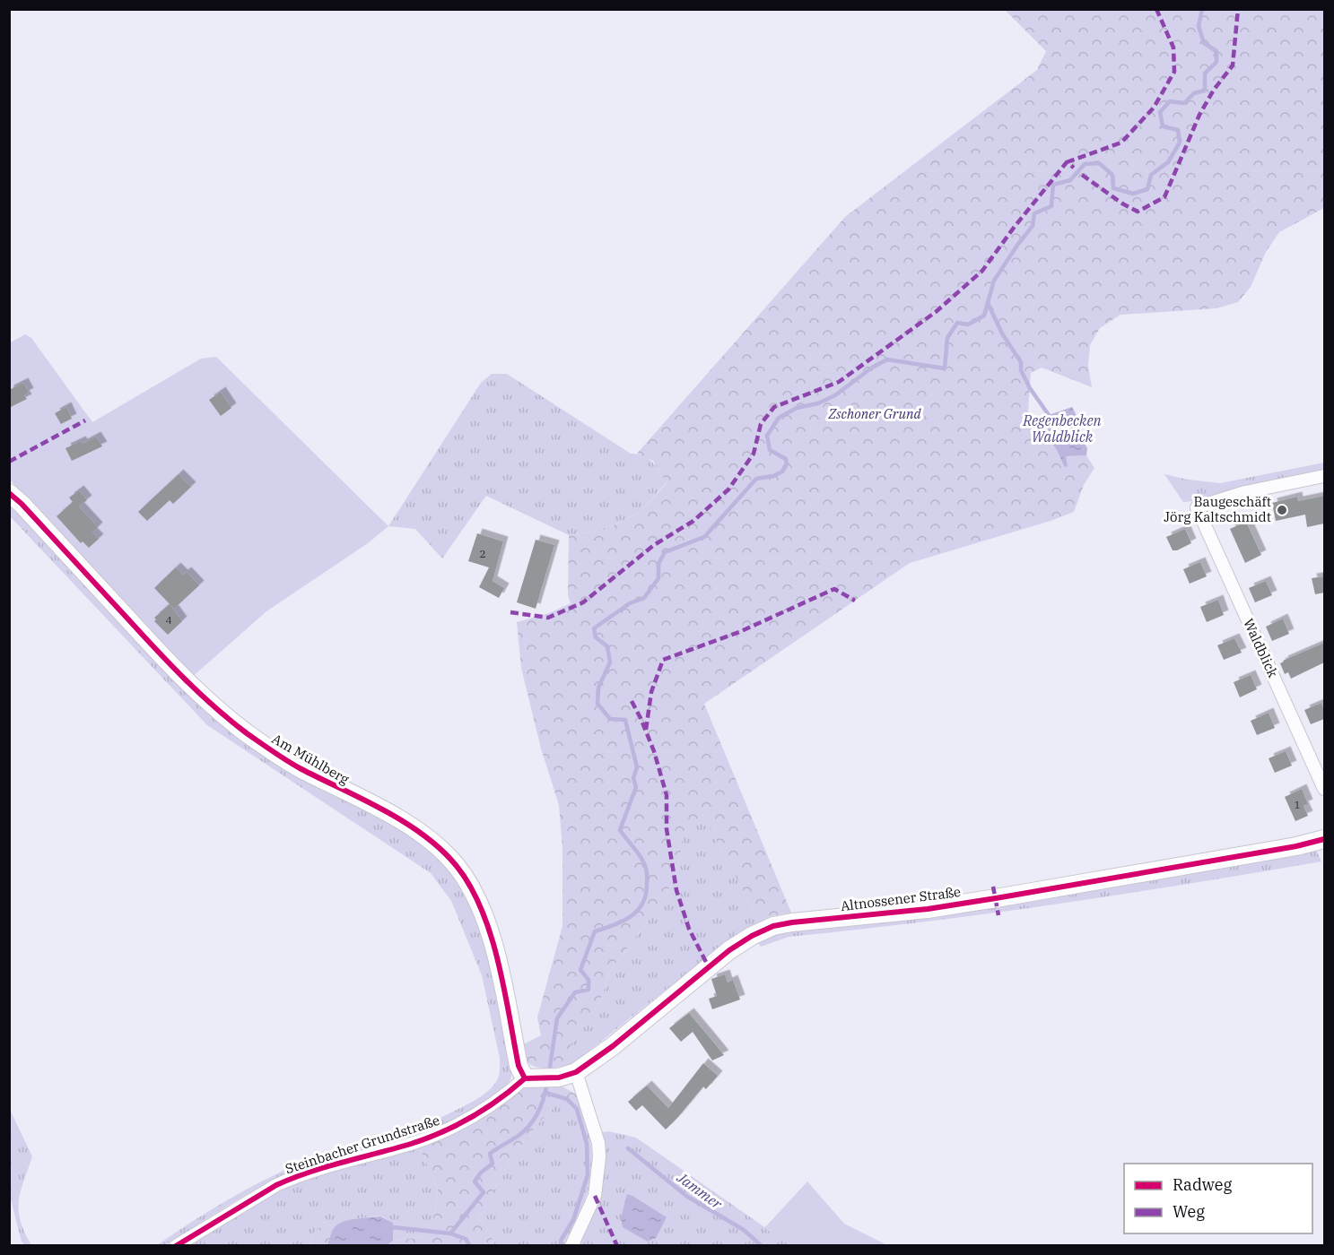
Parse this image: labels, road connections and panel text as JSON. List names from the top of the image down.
{
  "streets": {
    "street": [
      "Waldblick",
      "Am Mühlberg",
      "Altnossener Straße",
      "Steinbacher Grundstraße"
    ]
  },
  "crossings": [
    ["Am Mühlberg", "Altnossener Straße"],
    ["Am Mühlberg", "Steinbacher Grundstraße"],
    ["Altnossener Straße", "Steinbacher Grundstraße"]
  ],
  "water": ["Regenbecken Waldblick", "Jammer"],
  "parks": ["Zschoner Grund"],
  "places": ["Baugeschäft Jörg Kaltschmidt"],
  "house_numbers": ["2", "4", "1"],
  "legend": ["Radweg", "Weg"]
}
